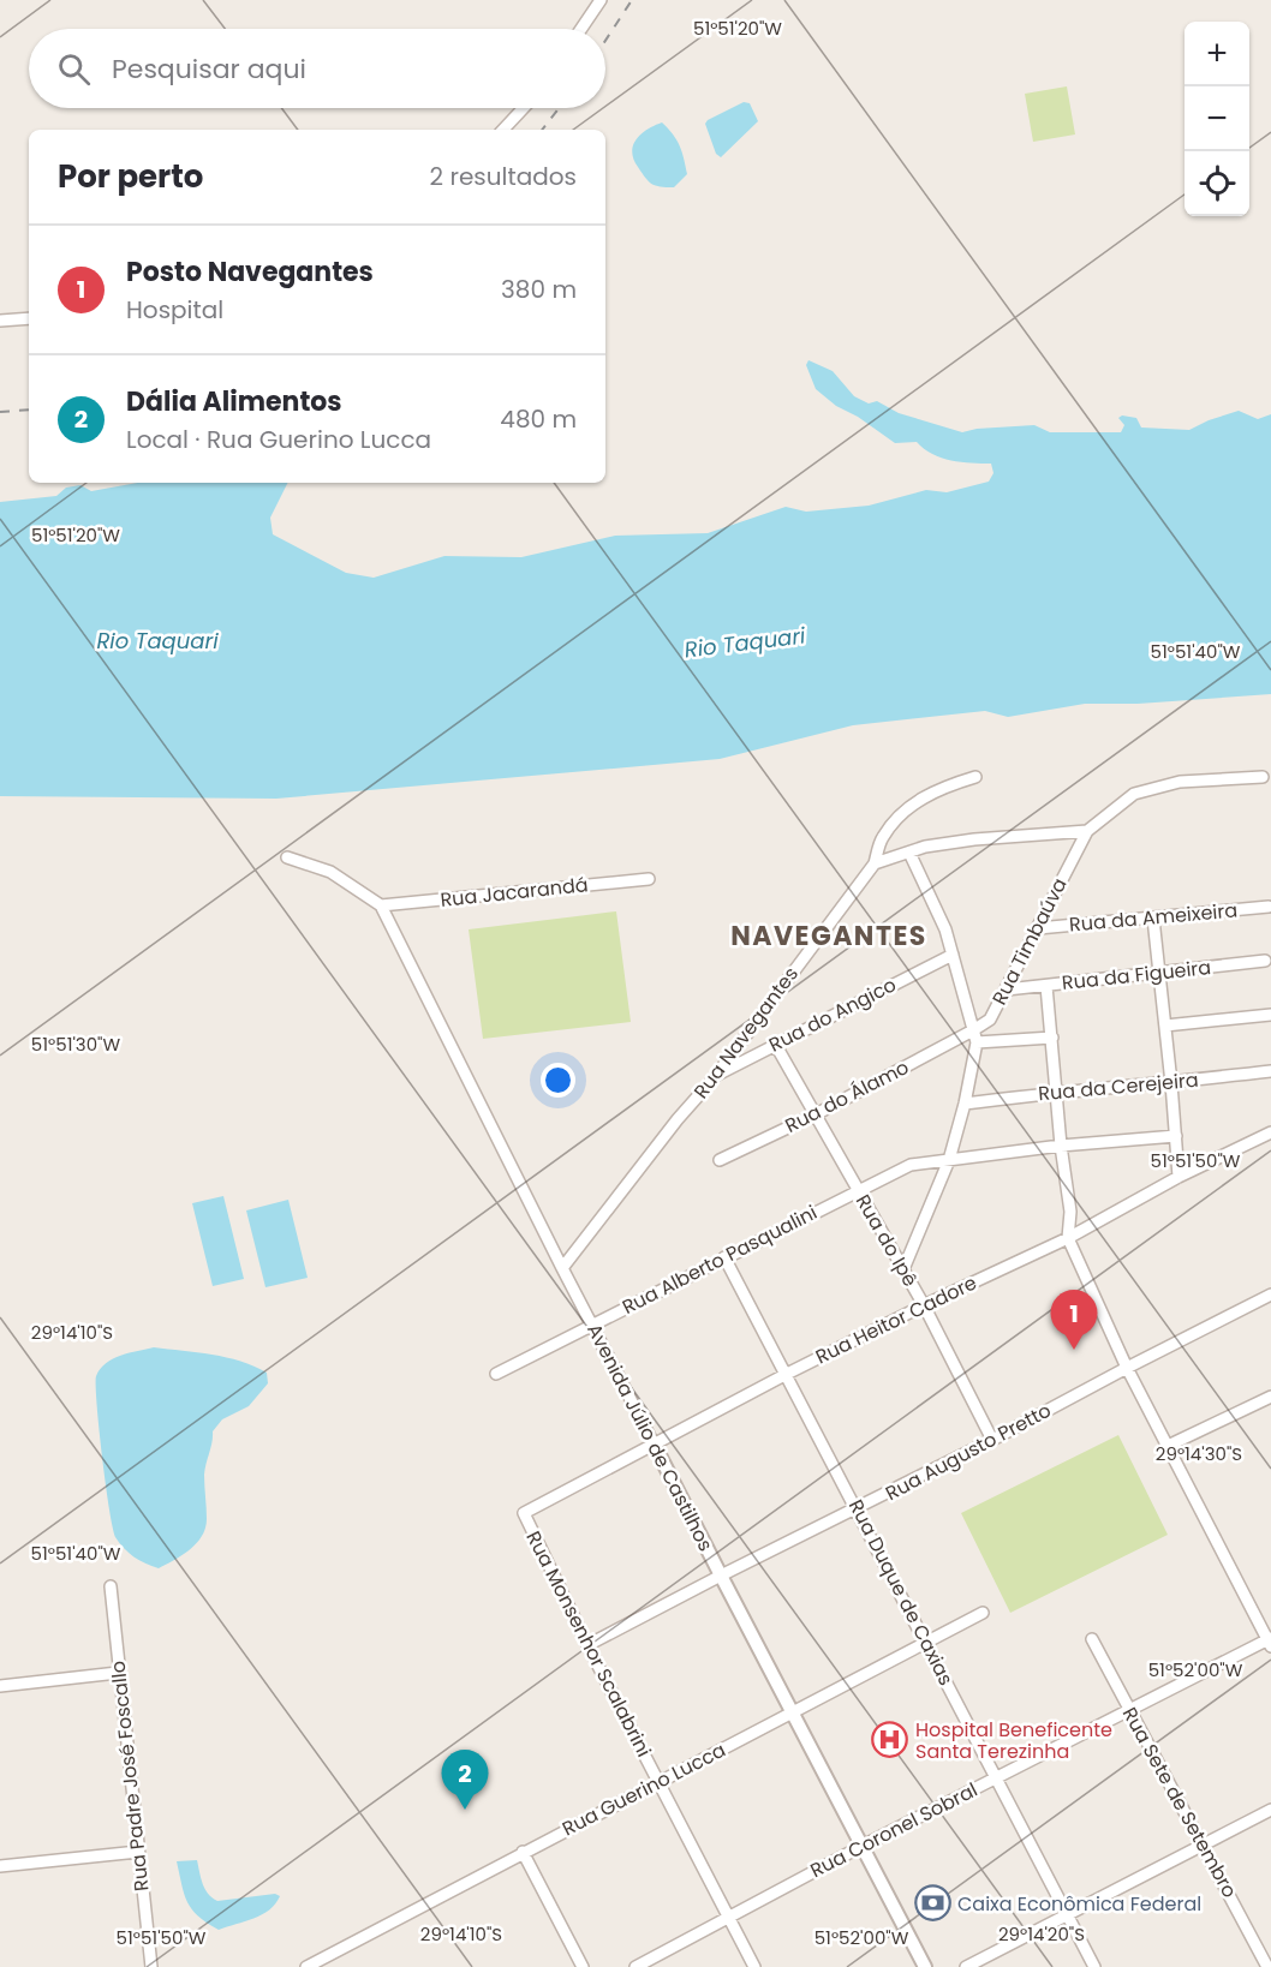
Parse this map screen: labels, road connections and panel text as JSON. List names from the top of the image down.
{
  "streets": {
    "street": [
      "Rua Jacarandá",
      "Rua da Ameixeira",
      "Rua Timbaúva",
      "Rua da Figueira",
      "Rua do Angico",
      "Rua Navegantes",
      "Rua da Cerejeira",
      "Rua do Álamo",
      "Rua do Ipê",
      "Rua Alberto Pasqualini",
      "Rua Heitor Cadore",
      "Avenida Júlio de Castilhos",
      "Rua Augusto Pretto",
      "Rua Duque de Caxias",
      "Rua Monsenhor Scalabrini",
      "Rua Padre José Foscallo",
      "Rua Guerino Lucca",
      "Rua Sete de Setembro",
      "Rua Coronel Sobral"
    ]
  },
  "crossings": [
    ["Rua Jacarandá", "Avenida Júlio de Castilhos"],
    ["Rua da Ameixeira", "Rua Timbaúva"],
    ["Rua Timbaúva", "Rua da Figueira"],
    ["Rua Timbaúva", "Rua do Álamo"],
    ["Rua do Angico", "Rua Navegantes"],
    ["Rua do Angico", "Rua do Ipê"],
    ["Rua Navegantes", "Avenida Júlio de Castilhos"],
    ["Rua do Álamo", "Rua do Ipê"],
    ["Rua do Ipê", "Rua Alberto Pasqualini"],
    ["Rua do Ipê", "Rua Heitor Cadore"],
    ["Rua do Ipê", "Rua Augusto Pretto"],
    ["Rua Alberto Pasqualini", "Avenida Júlio de Castilhos"],
    ["Rua Alberto Pasqualini", "Rua Duque de Caxias"],
    ["Rua Heitor Cadore", "Avenida Júlio de Castilhos"],
    ["Rua Heitor Cadore", "Rua Duque de Caxias"],
    ["Rua Heitor Cadore", "Rua Monsenhor Scalabrini"],
    ["Avenida Júlio de Castilhos", "Rua Augusto Pretto"],
    ["Avenida Júlio de Castilhos", "Rua Guerino Lucca"],
    ["Avenida Júlio de Castilhos", "Rua Coronel Sobral"],
    ["Rua Augusto Pretto", "Rua Duque de Caxias"],
    ["Rua Augusto Pretto", "Rua Monsenhor Scalabrini"],
    ["Rua Duque de Caxias", "Rua Guerino Lucca"],
    ["Rua Duque de Caxias", "Rua Coronel Sobral"],
    ["Rua Monsenhor Scalabrini", "Rua Guerino Lucca"],
    ["Rua Monsenhor Scalabrini", "Rua Coronel Sobral"],
    ["Rua Sete de Setembro", "Rua Coronel Sobral"]
  ],
  "districts": ["NAVEGANTES"],
  "water": ["Rio Taquari"],
  "places": {
    "hospital": ["Hospital Beneficente Santa Terezinha"],
    "bank": ["Caixa Econômica Federal"]
  },
  "page": {
    "map_buttons": ["+", "−"],
    "search": "Pesquisar aqui",
    "heading": ["Por perto", "2 resultados"],
    "list": [
      {
        "mark": "1",
        "name": "Posto Navegantes",
        "note": "Hospital",
        "value": "380 m"
      },
      {
        "mark": "2",
        "name": "Dália Alimentos",
        "note": "Local · Rua Guerino Lucca",
        "value": "480 m"
      }
    ],
    "pins": ["1", "2"]
  },
  "coordinates": [
    "51°51'20\"W",
    "51°51'40\"W",
    "51°51'30\"W",
    "51°51'50\"W",
    "29°14'10\"S",
    "29°14'30\"S",
    "51°52'00\"W",
    "29°14'20\"S"
  ]
}
